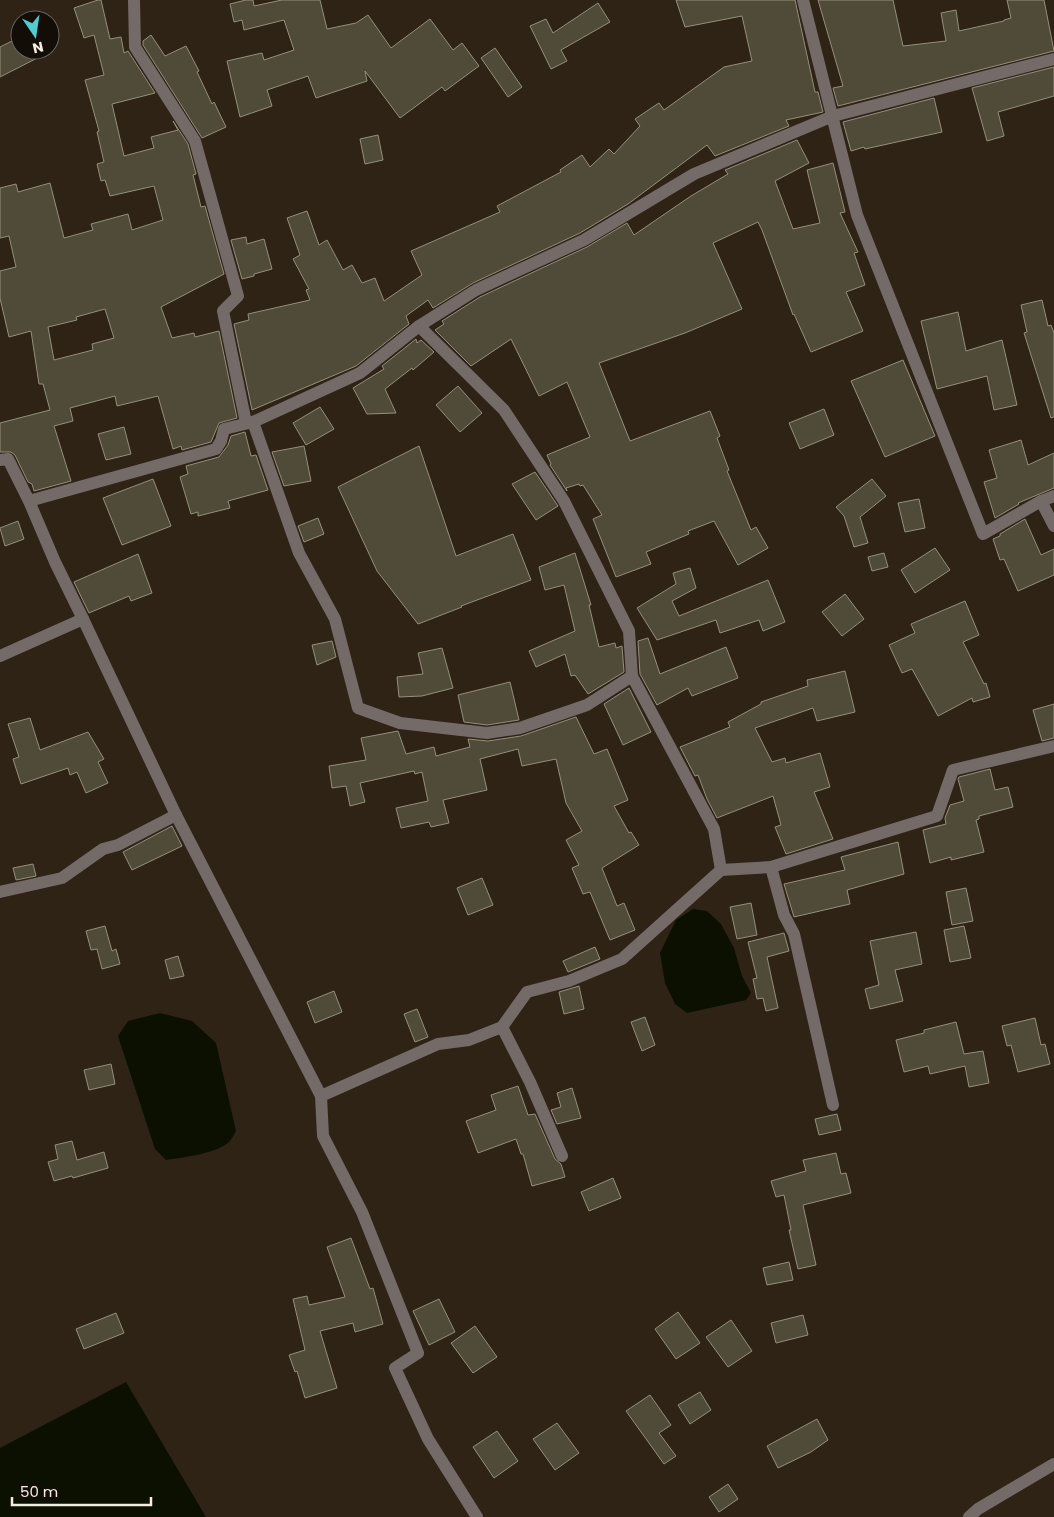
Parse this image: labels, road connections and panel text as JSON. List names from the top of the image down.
{
  "scale_bar": "50 m",
  "north": "bottom"
}
